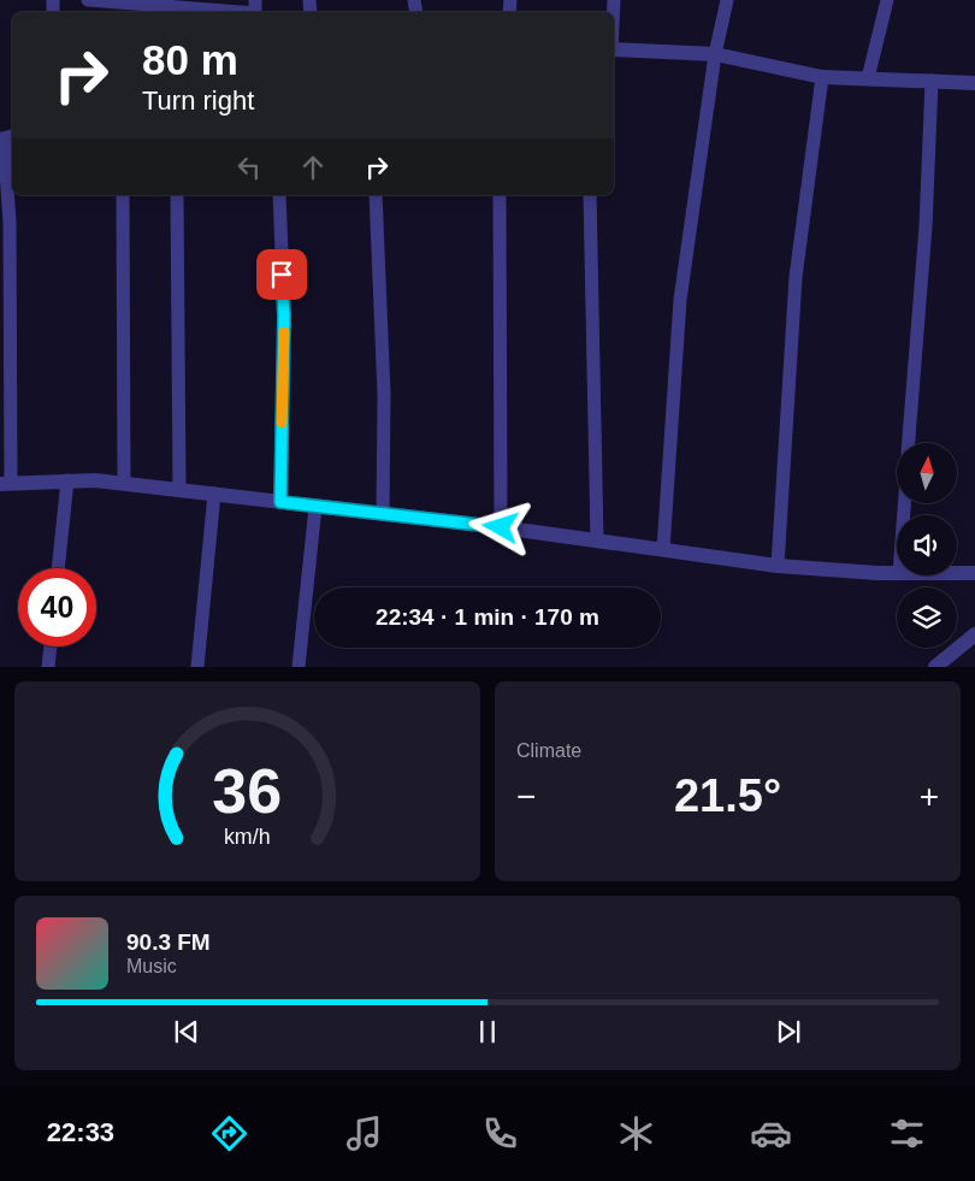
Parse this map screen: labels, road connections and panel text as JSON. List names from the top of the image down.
{
  "north": "top",
  "page": {
    "turn": ["80 m", "Turn right"],
    "limit": "40",
    "trip": "22:34 · 1 min · 170 m",
    "tile": "Climate",
    "heat": ["−", "21.5°", "+"],
    "song": ["90.3 FM", "Music"],
    "tabs": "22:33",
    "gauge": ["36", "km/h"]
  }
}
